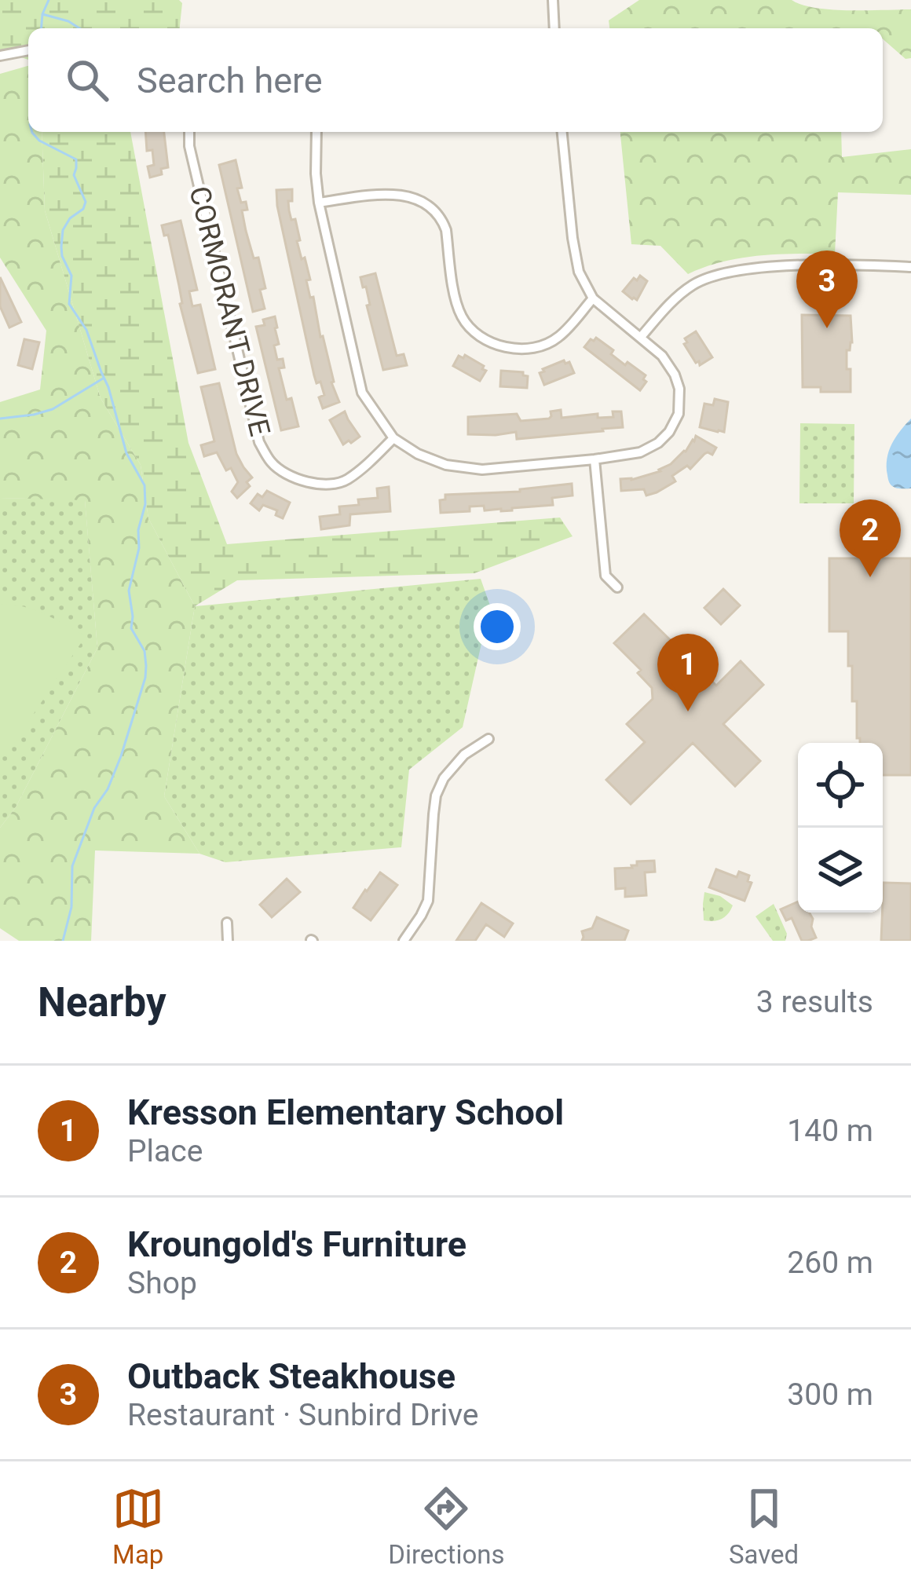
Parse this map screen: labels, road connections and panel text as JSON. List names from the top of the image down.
{
  "streets": {
    "street": ["CORMORANT DRIVE"]
  },
  "page": {
    "search": "Search here",
    "pins": ["3", "2", "1"],
    "heading": ["Nearby", "3 results"],
    "list": [
      {
        "mark": "1",
        "name": "Kresson Elementary School",
        "note": "Place",
        "value": "140 m"
      },
      {
        "mark": "2",
        "name": "Kroungold's Furniture",
        "note": "Shop",
        "value": "260 m"
      },
      {
        "mark": "3",
        "name": "Outback Steakhouse",
        "note": "Restaurant · Sunbird Drive",
        "value": "300 m"
      }
    ],
    "nav": ["Map", "Directions", "Saved"]
  }
}
